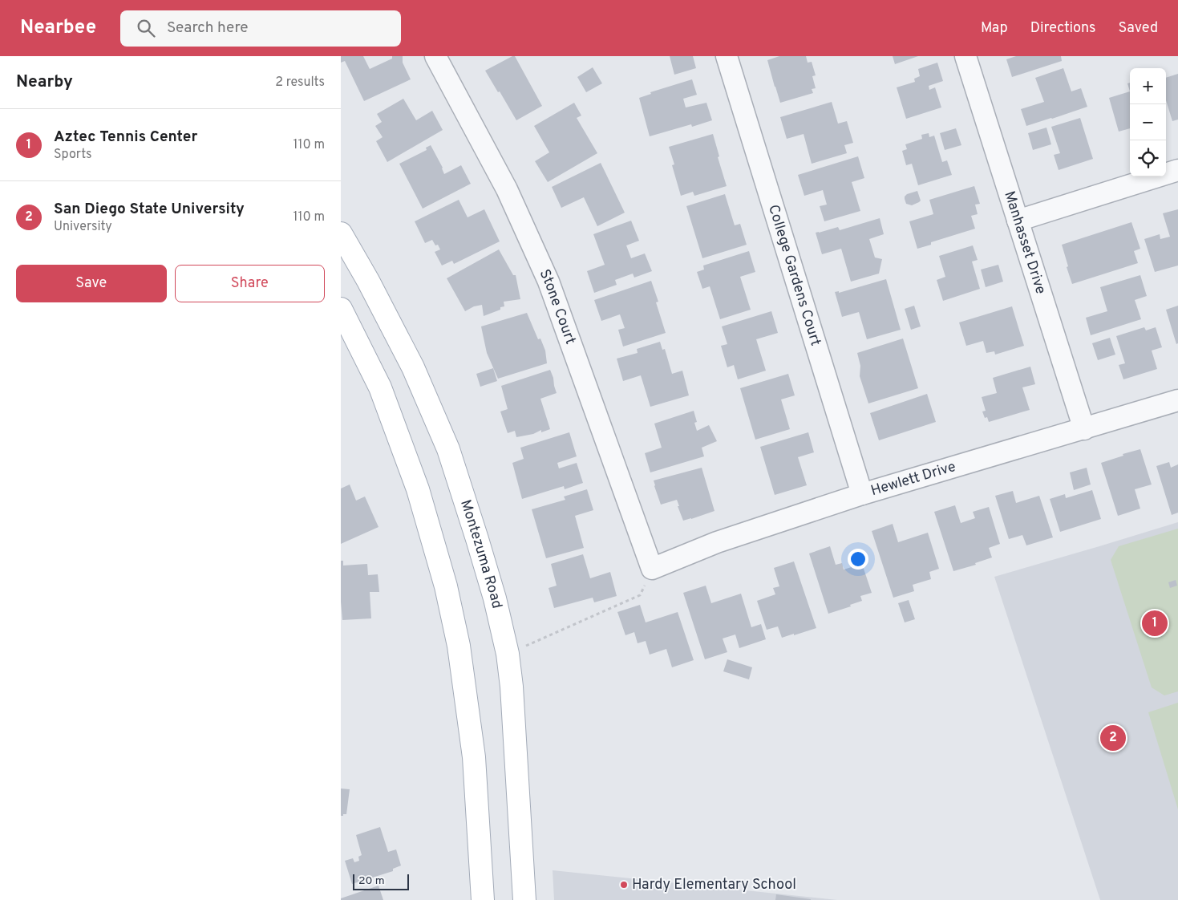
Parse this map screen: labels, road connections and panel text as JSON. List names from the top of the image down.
{
  "streets": {
    "main road": ["Montezuma Road"],
    "street": [
      "Manhasset Drive",
      "College Gardens Court",
      "Stone Court",
      "Hewlett Drive"
    ]
  },
  "crossings": [
    ["Manhasset Drive", "Hewlett Drive"],
    ["College Gardens Court", "Hewlett Drive"],
    ["Stone Court", "Hewlett Drive"]
  ],
  "places": ["Hardy Elementary School"],
  "scale_bar": "20 m",
  "page": {
    "header": "Nearbee",
    "search": "Search here",
    "nav": ["Map", "Directions", "Saved"],
    "heading": ["Nearby", "2 results"],
    "map_buttons": ["+", "−"],
    "list": [
      {
        "mark": "1",
        "name": "Aztec Tennis Center",
        "note": "Sports",
        "value": "110 m"
      },
      {
        "mark": "2",
        "name": "San Diego State University",
        "note": "University",
        "value": "110 m"
      }
    ],
    "buttons": ["Save", "Share"],
    "pins": ["1", "2"],
    "scale": "20 m"
  }
}
